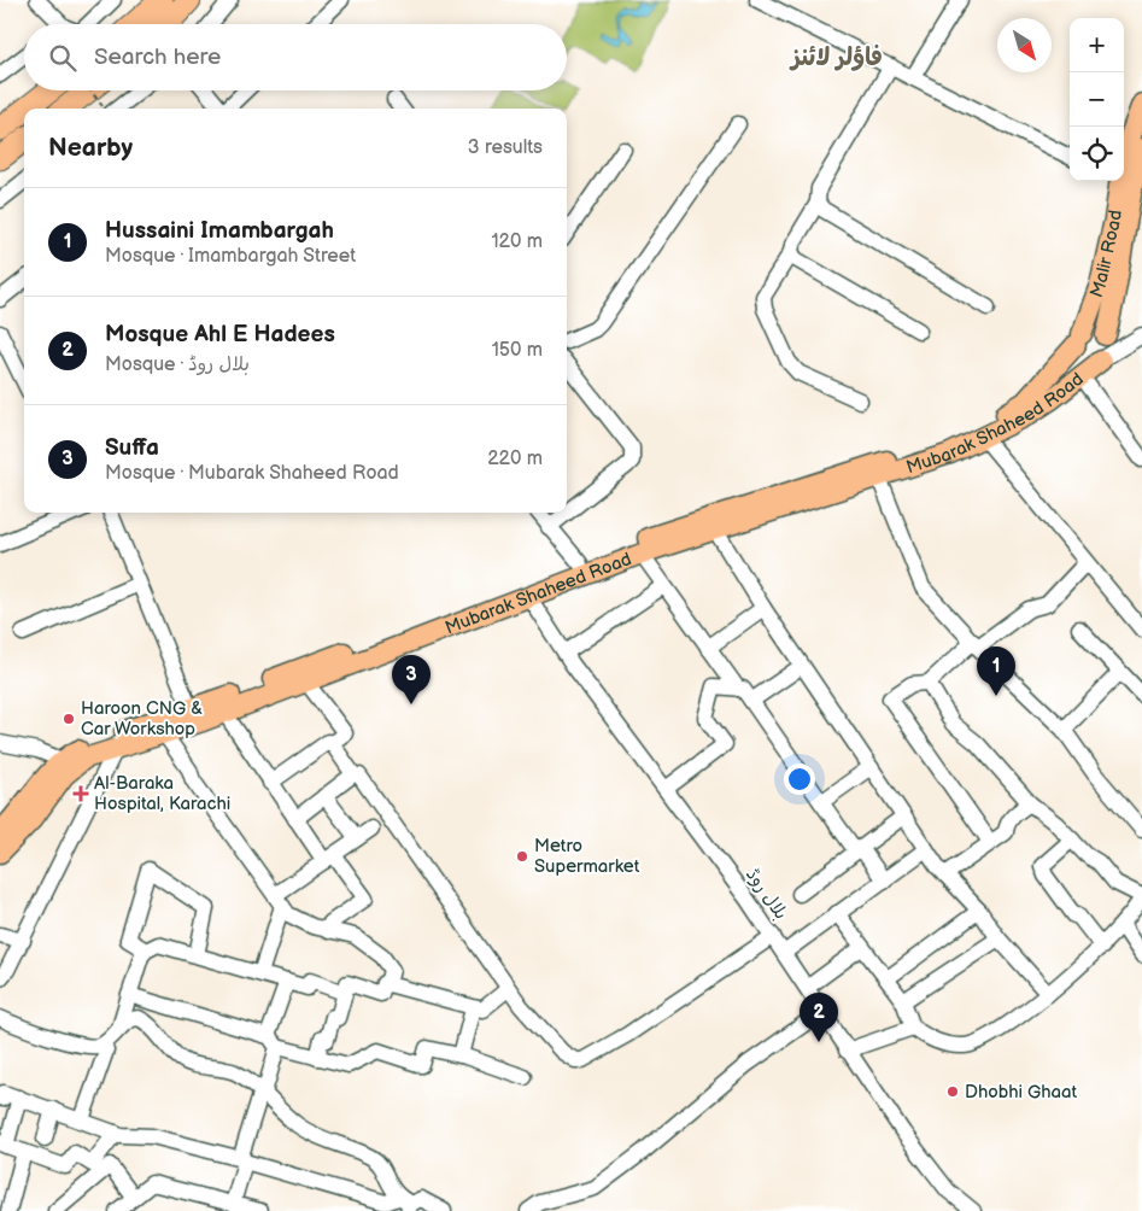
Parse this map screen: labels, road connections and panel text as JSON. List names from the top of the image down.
{
  "streets": {
    "main road": ["Malir Road", "Mubarak Shaheed Road"],
    "street": ["بلال روڈ"]
  },
  "crossings": [
    ["Malir Road", "Mubarak Shaheed Road"],
    ["Mubarak Shaheed Road", "بلال روڈ"]
  ],
  "districts": ["فاؤلر لائنز"],
  "places": {
    "other": ["Haroon CNG & Car Workshop", "Metro Supermarket", "Dhobhi Ghaat"],
    "health": ["Al-Baraka Hospital, Karachi"]
  },
  "north": "bottom right",
  "page": {
    "map_buttons": ["+", "−"],
    "search": "Search here",
    "heading": ["Nearby", "3 results"],
    "list": [
      {
        "mark": "1",
        "name": "Hussaini Imambargah",
        "note": "Mosque · Imambargah Street",
        "value": "120 m"
      },
      {
        "mark": "2",
        "name": "Mosque Ahl E Hadees",
        "note": "Mosque · بلال روڈ",
        "value": "150 m"
      },
      {
        "mark": "3",
        "name": "Suffa",
        "note": "Mosque · Mubarak Shaheed Road",
        "value": "220 m"
      }
    ],
    "pins": ["1", "3", "2"]
  }
}
